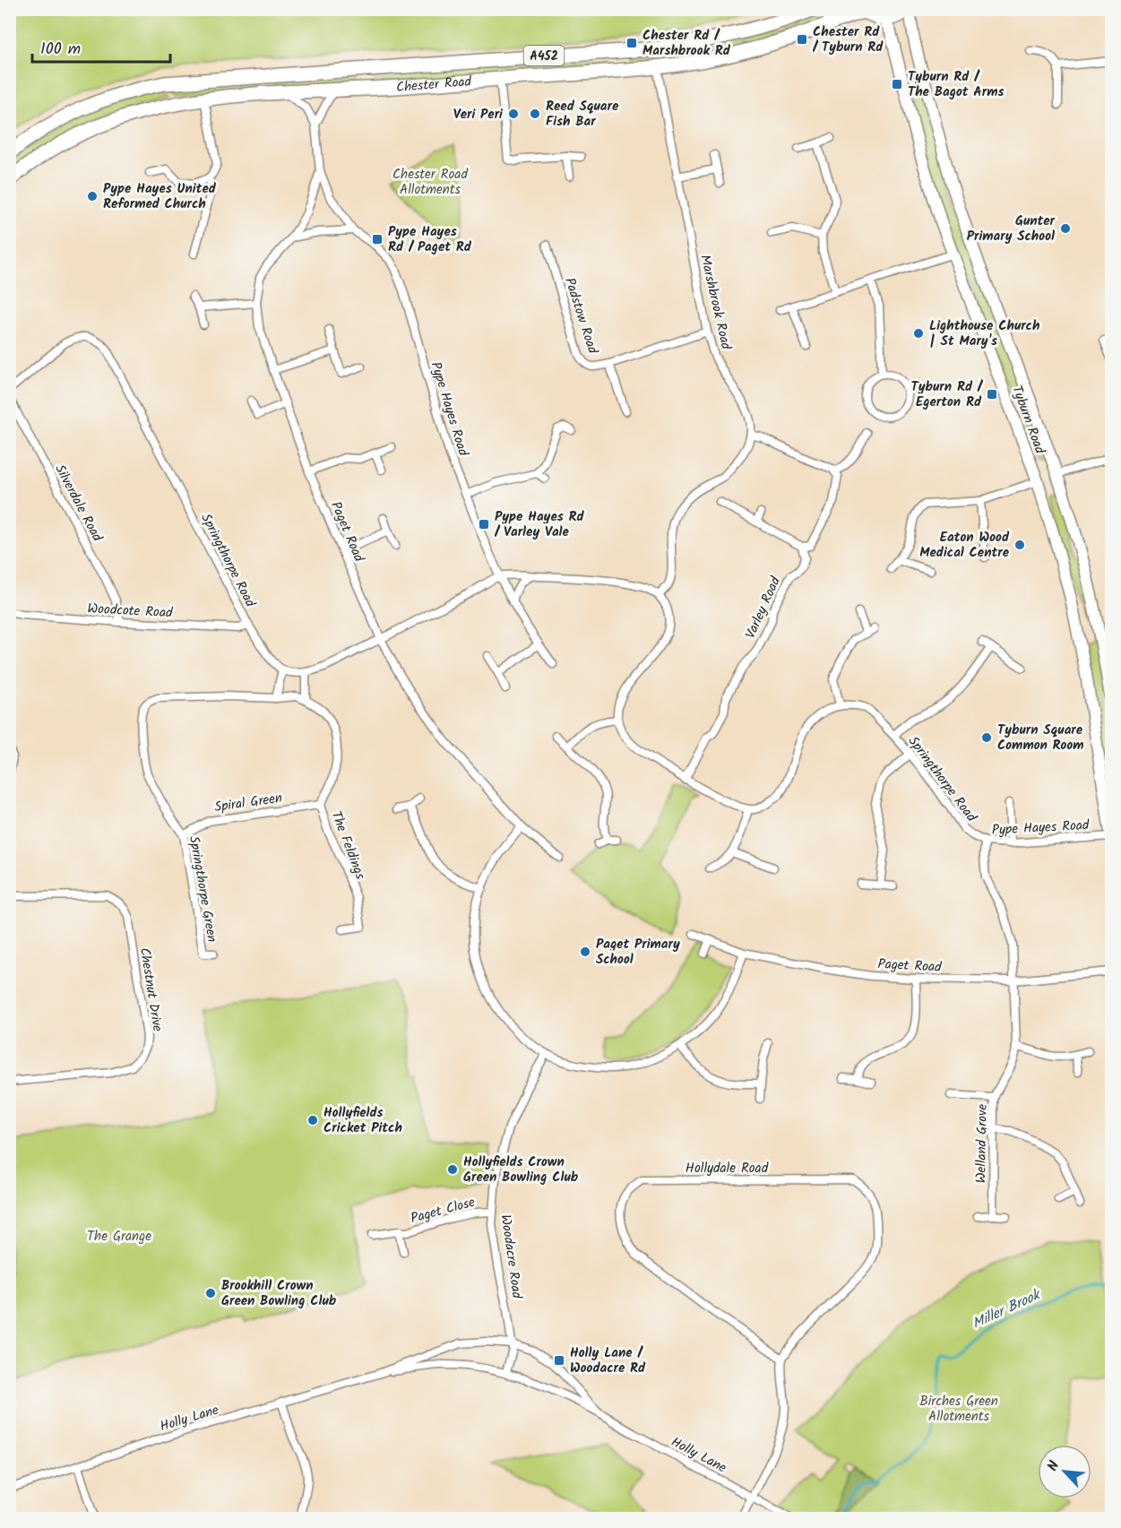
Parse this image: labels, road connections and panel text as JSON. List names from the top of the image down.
{
  "streets": {
    "highway": ["A452", "Chester Road"],
    "main road": ["Tyburn Road"],
    "street": [
      "Marshbrook Road",
      "Padstow Road",
      "Pype Hayes Road",
      "Silverdale Road",
      "Paget Road",
      "Springthorpe Road",
      "Varley Road",
      "Woodcote Road",
      "Spiral Green",
      "The Feldings",
      "Springthorpe Green",
      "Chestnut Drive",
      "Welland Grove",
      "Hollydale Road",
      "Paget Close",
      "Woodacre Road",
      "Holly Lane"
    ]
  },
  "crossings": [
    ["Chester Road", "Marshbrook Road"],
    ["Chester Road", "Tyburn Road"],
    ["Marshbrook Road", "Padstow Road"],
    ["Pype Hayes Road", "Tyburn Road"],
    ["Pype Hayes Road", "Paget Road"],
    ["Pype Hayes Road", "Springthorpe Road"],
    ["Pype Hayes Road", "Welland Grove"],
    ["Silverdale Road", "Woodcote Road"],
    ["Paget Road", "Welland Grove"],
    ["Springthorpe Road", "Woodcote Road"],
    ["Spiral Green", "The Feldings"],
    ["Spiral Green", "Springthorpe Green"],
    ["The Feldings", "Springthorpe Green"],
    ["Paget Close", "Woodacre Road"],
    ["Woodacre Road", "Holly Lane"]
  ],
  "water": ["Miller Brook"],
  "parks": ["Chester Road Allotments", "The Grange", "Birches Green Allotments"],
  "places": {
    "transit": [
      "Chester Rd / Tyburn Rd",
      "Chester Rd / Marshbrook Rd",
      "Tyburn Rd / The Bagot Arms",
      "Pype Hayes Rd / Paget Rd",
      "Tyburn Rd / Egerton Rd",
      "Pype Hayes Rd / Varley Vale",
      "Holly Lane / Woodacre Rd"
    ],
    "other": [
      "Veri Peri",
      "Reed Square Fish Bar",
      "Pype Hayes United Reformed Church",
      "Gunter Primary School",
      "Lighthouse Church | St Mary's",
      "Eaton Wood Medical Centre",
      "Tyburn Square Common Room",
      "Paget Primary School",
      "Hollyfields Cricket Pitch",
      "Hollyfields Crown Green Bowling Club",
      "Brookhill Crown Green Bowling Club"
    ]
  },
  "scale_bar": "100 m",
  "north": "top left"
}
